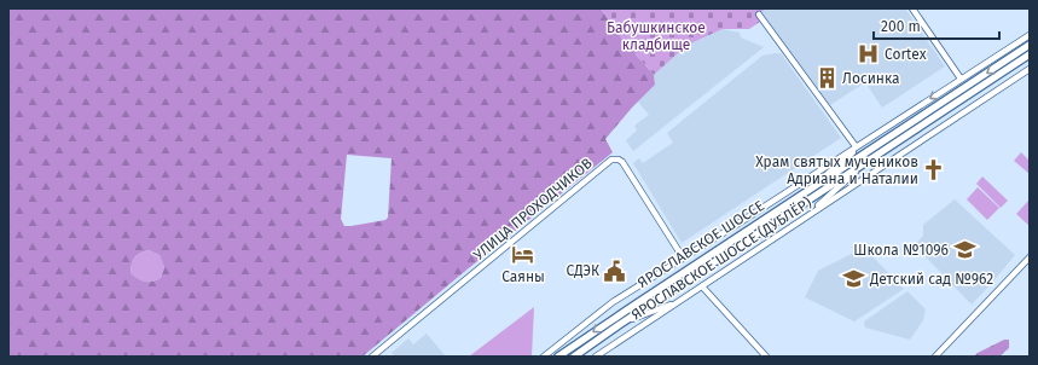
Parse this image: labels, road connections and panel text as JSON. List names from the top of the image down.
{
  "streets": {
    "main road": ["ЯРОСЛАВСКОЕ ШОССЕ"],
    "street": ["УЛИЦА ПРОХОДЧИКОВ", "ЯРОСЛАВСКОЕ ШОССЕ (ДУБЛЁР)"]
  },
  "crossings": [
    ["УЛИЦА ПРОХОДЧИКОВ", "ЯРОСЛАВСКОЕ ШОССЕ (ДУБЛЁР)"]
  ],
  "parks": ["Бабушкинское кладбище"],
  "places": {
    "hospital": ["Cortex"],
    "building": ["Лосинка"],
    "church": ["Храм святых мучеников Адриана и Наталии"],
    "school or university": ["Школа №1096", "Детский сад №962"],
    "hotel": ["Саяны"],
    "public building": ["СДЭК"]
  },
  "scale_bar": "200 m"
}
